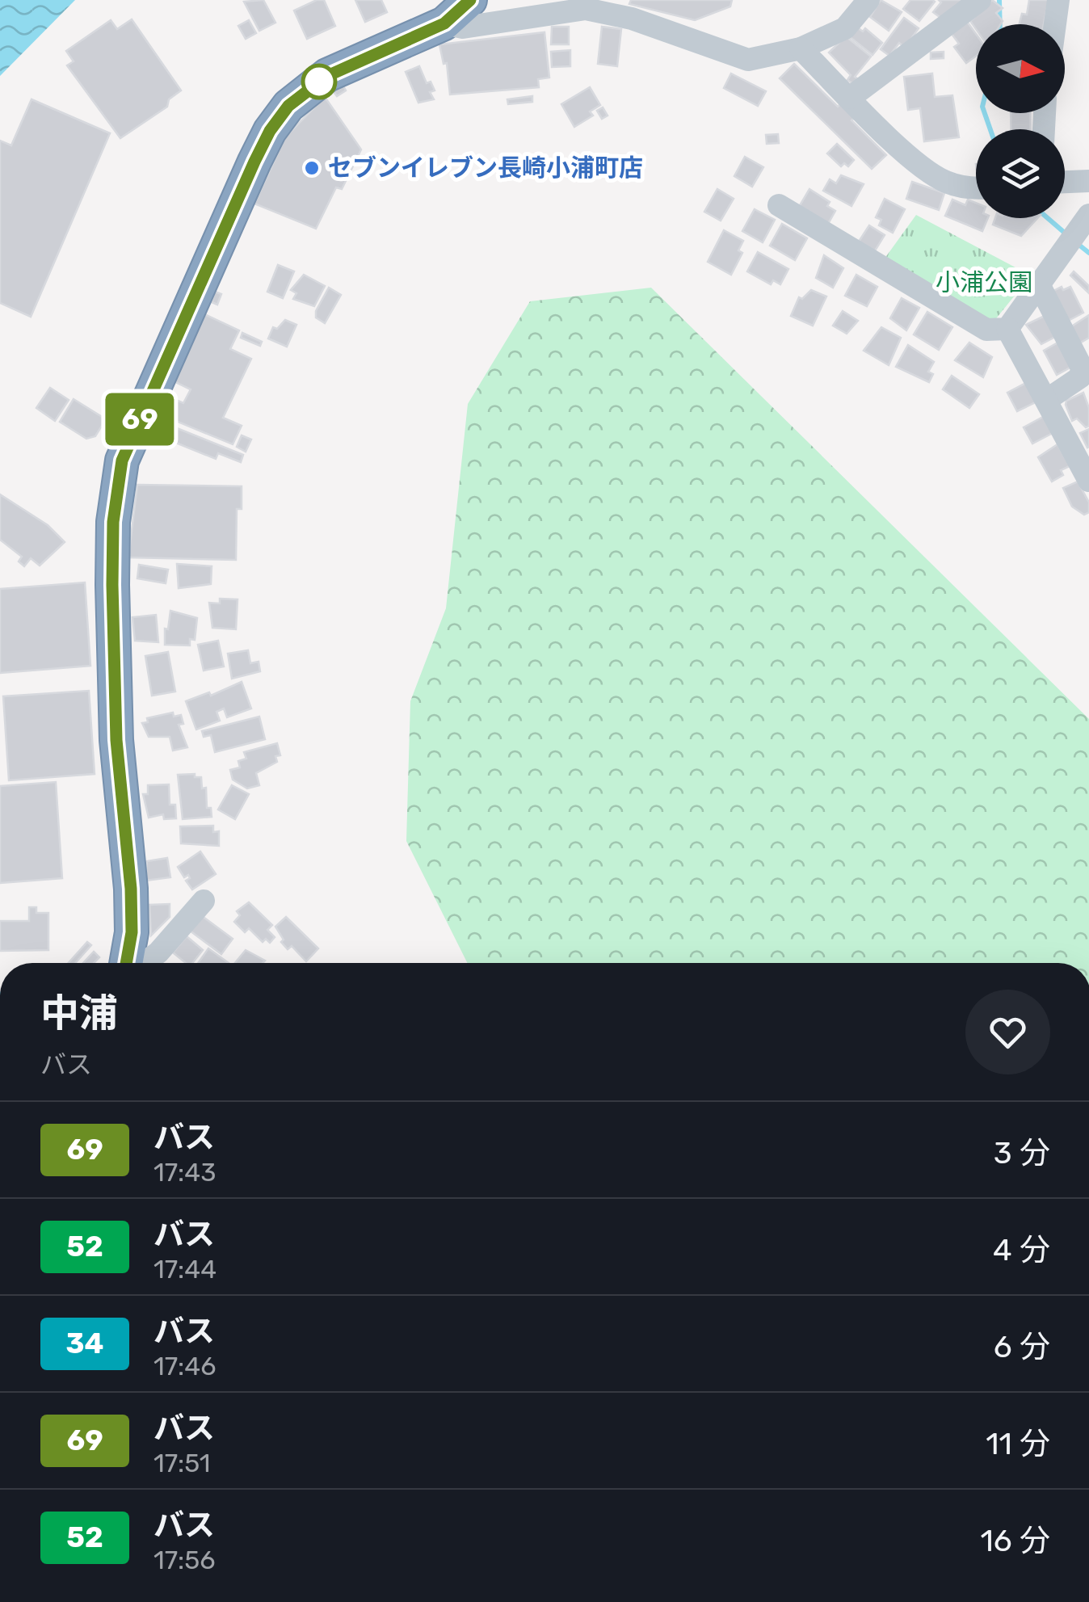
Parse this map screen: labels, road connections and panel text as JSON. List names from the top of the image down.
{
  "parks": ["小浦公園"],
  "places": ["セブンイレブン長崎小浦町店"],
  "lines": ["bus line 69"],
  "north": "right",
  "page": {
    "on_map": "69",
    "heading": ["中浦", "バス"],
    "list": [
      {
        "mark": "69",
        "name": "バス",
        "note": "17:43",
        "value": "3 分"
      },
      {
        "mark": "52",
        "name": "バス",
        "note": "17:44",
        "value": "4 分"
      },
      {
        "mark": "34",
        "name": "バス",
        "note": "17:46",
        "value": "6 分"
      },
      {
        "mark": "69",
        "name": "バス",
        "note": "17:51",
        "value": "11 分"
      },
      {
        "mark": "52",
        "name": "バス",
        "note": "17:56",
        "value": "16 分"
      }
    ]
  }
}
